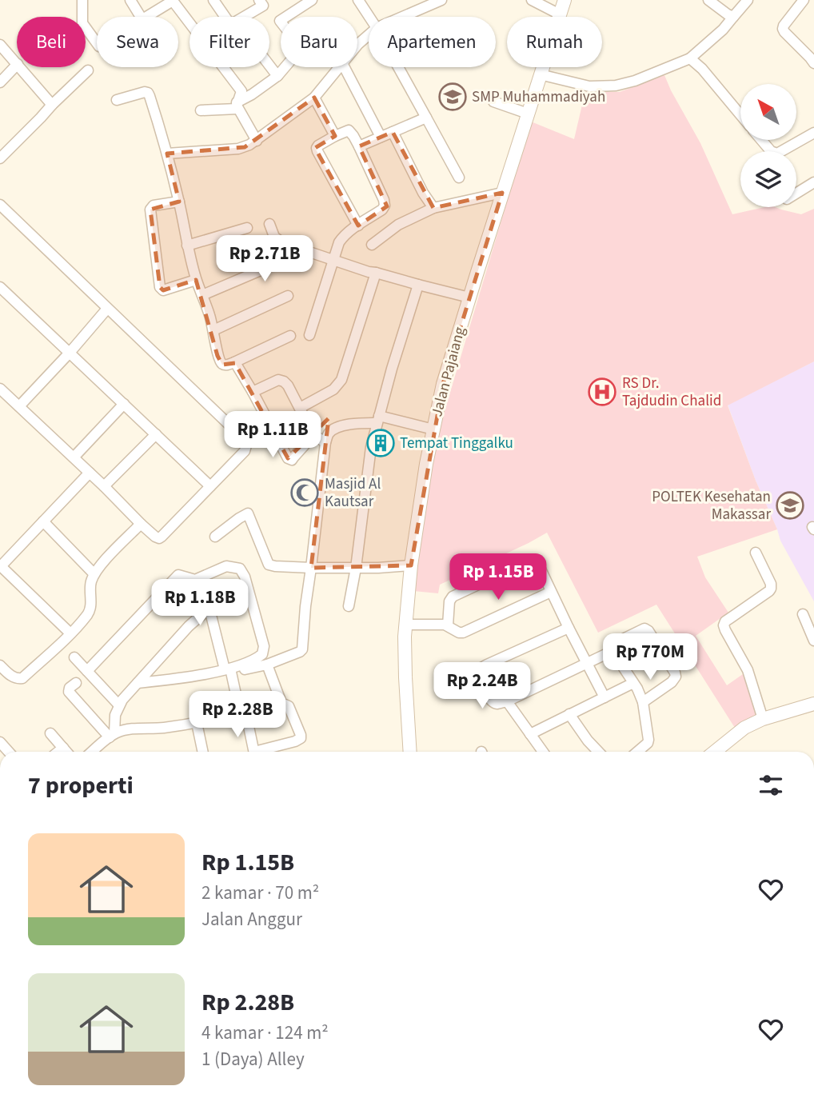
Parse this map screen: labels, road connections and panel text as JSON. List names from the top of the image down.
{
  "streets": {
    "main road": ["Jalan Pajaiang"]
  },
  "places": {
    "school or university": ["SMP Muhammadiyah", "POLTEK Kesehatan Makassar"],
    "hospital": ["RS Dr. Tajdudin Chalid"],
    "building": ["Tempat Tinggalku"],
    "mosque": ["Masjid Al Kautsar"]
  },
  "north": "top left",
  "page": {
    "chip": [
      "Beli",
      "Sewa",
      "Filter",
      "Baru",
      "Apartemen",
      "Rumah"
    ],
    "price": [
      "Rp 2.71B",
      "Rp 1.11B",
      "Rp 1.15B",
      "Rp 1.18B",
      "Rp 770M",
      "Rp 2.24B",
      "Rp 2.28B"
    ],
    "heading": "7 properti",
    "list": [
      {
        "name": "Rp 1.15B",
        "note": "2 kamar · 70 m² · Jalan Anggur"
      },
      {
        "name": "Rp 2.28B",
        "note": "4 kamar · 124 m² · 1 (Daya) Alley"
      }
    ]
  }
}
